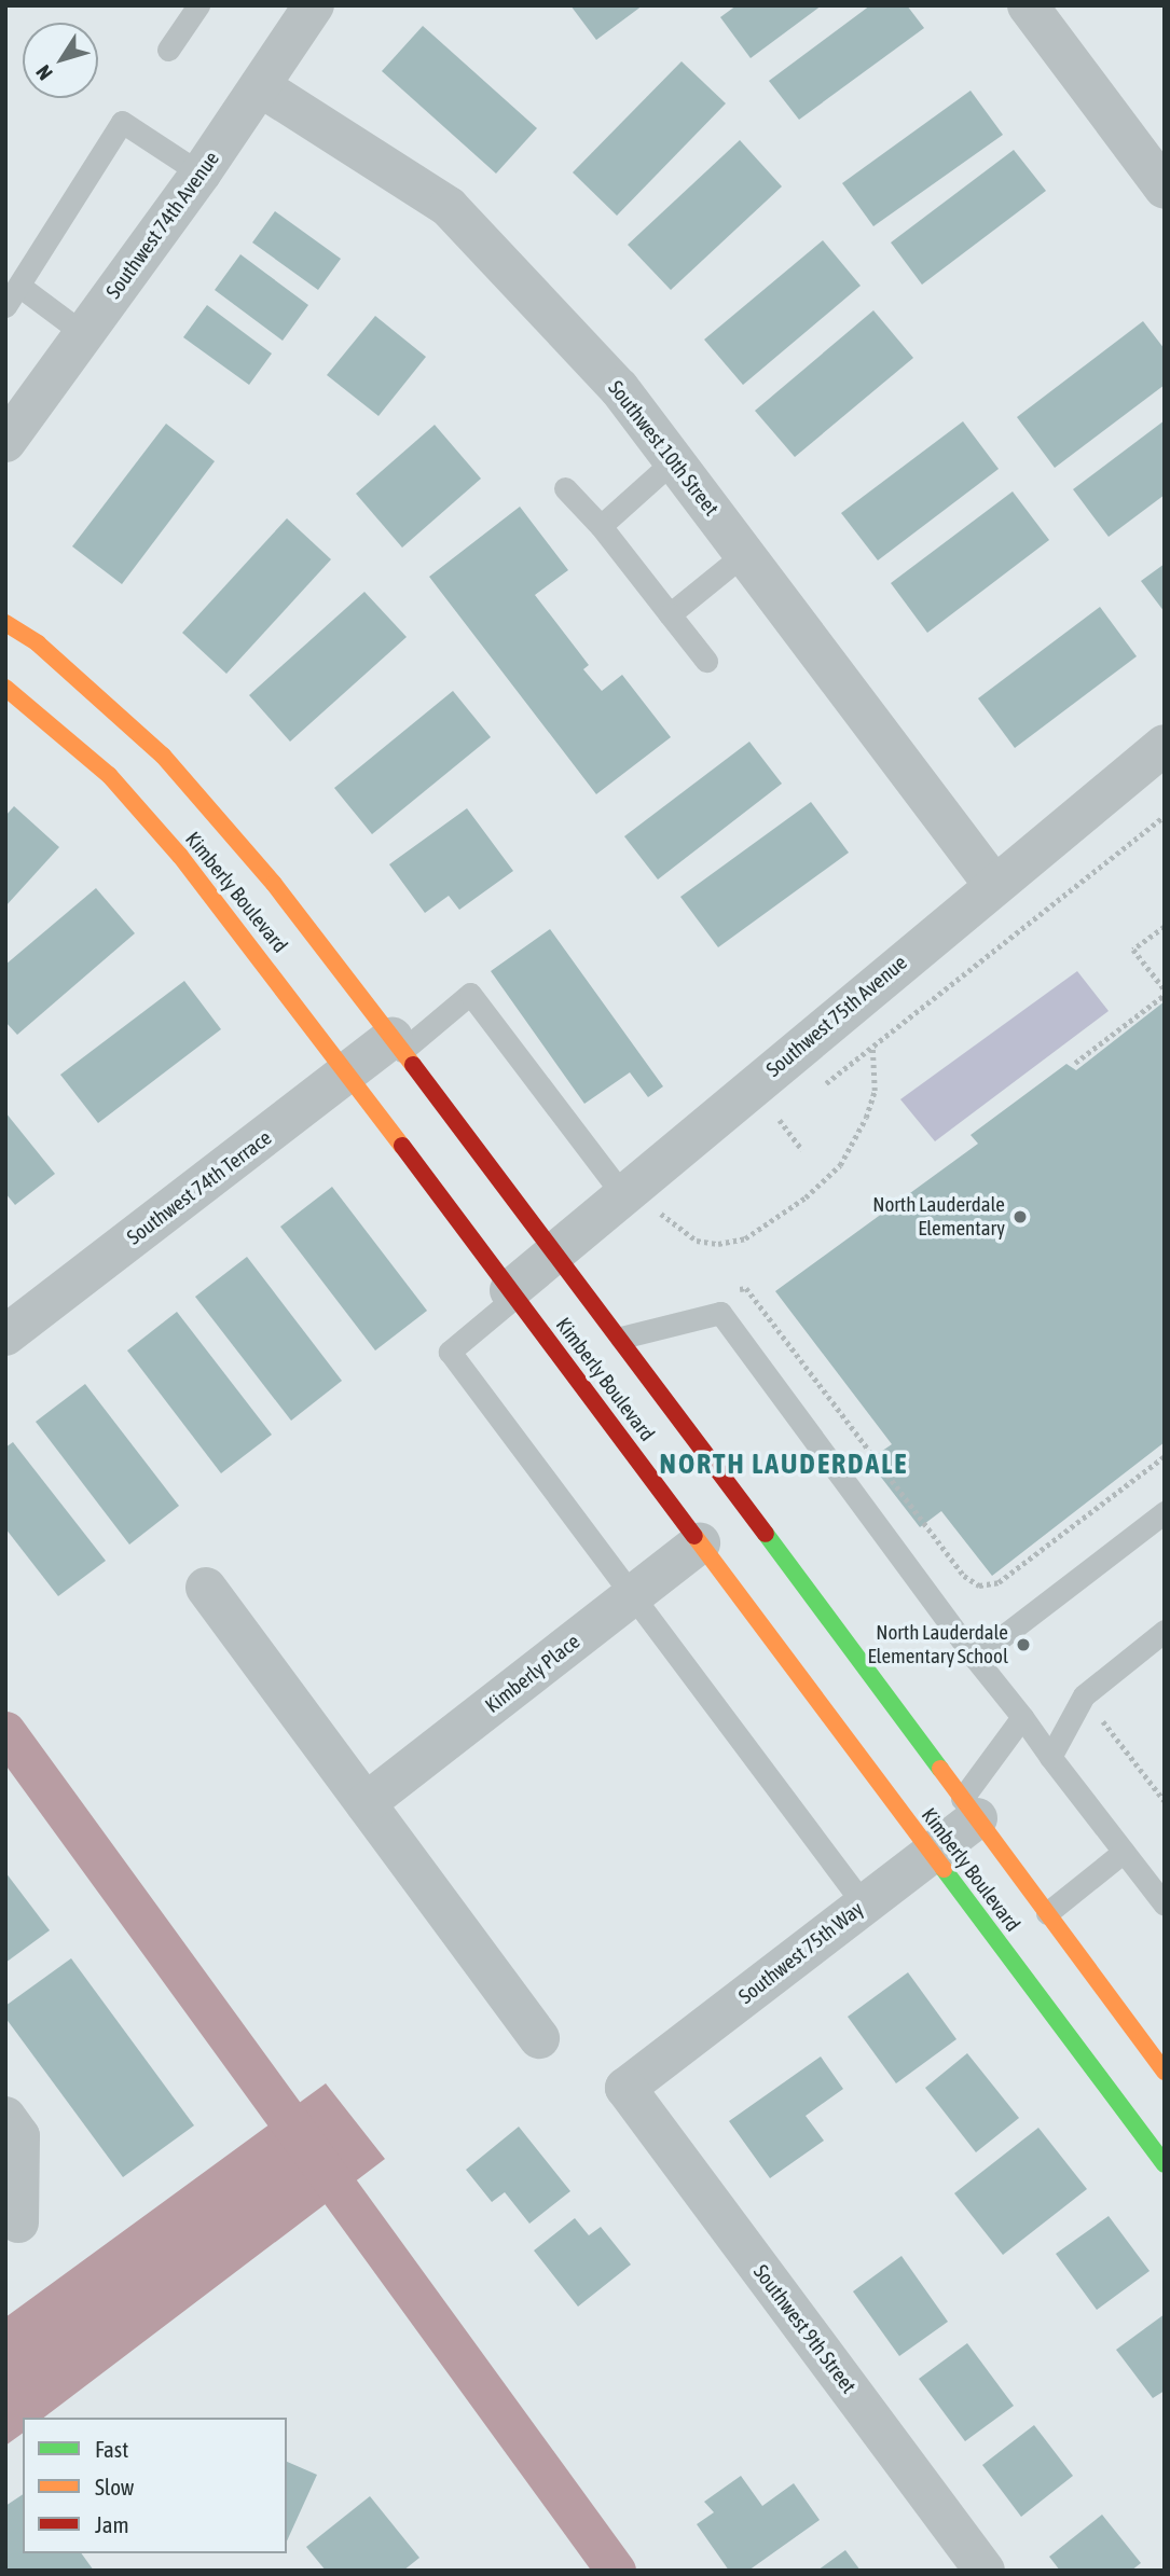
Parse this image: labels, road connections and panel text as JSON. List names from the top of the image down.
{
  "streets": {
    "street": [
      "Southwest 74th Avenue",
      "Southwest 10th Street",
      "Kimberly Boulevard",
      "Southwest 75th Avenue",
      "Southwest 74th Terrace",
      "Kimberly Place",
      "Southwest 75th Way",
      "Southwest 9th Street"
    ]
  },
  "crossings": [
    ["Southwest 74th Avenue", "Southwest 10th Street"],
    ["Southwest 10th Street", "Southwest 75th Avenue"],
    ["Kimberly Boulevard", "Southwest 75th Avenue"],
    ["Kimberly Boulevard", "Southwest 74th Terrace"],
    ["Kimberly Boulevard", "Kimberly Place"],
    ["Kimberly Boulevard", "Southwest 75th Way"],
    ["Southwest 75th Way", "Southwest 9th Street"]
  ],
  "districts": ["NORTH LAUDERDALE"],
  "places": ["North Lauderdale Elementary", "North Lauderdale Elementary School"],
  "legend": ["Fast", "Slow", "Jam"],
  "north": "bottom left"
}
